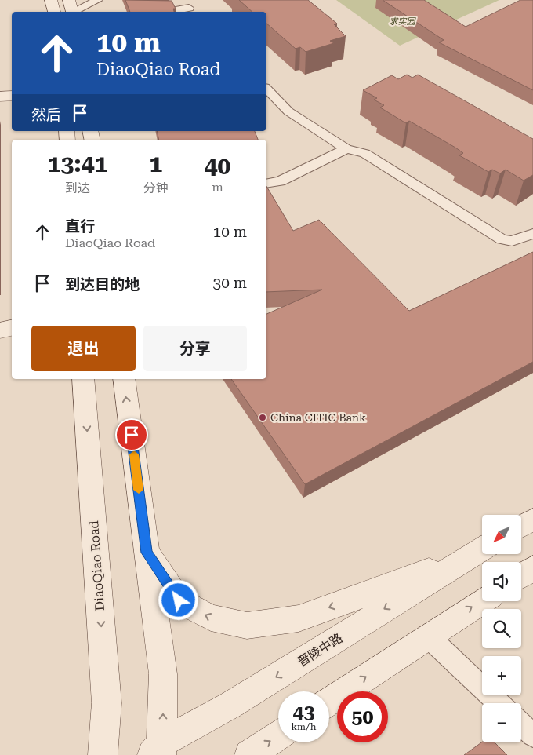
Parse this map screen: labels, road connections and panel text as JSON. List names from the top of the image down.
{
  "streets": {
    "main road": ["DiaoQiao Road", "晋陵中路"]
  },
  "parks": ["求实园"],
  "places": ["China CITIC Bank"],
  "north": "bottom left",
  "page": {
    "turn": ["10 m", "DiaoQiao Road"],
    "then": "然后",
    "eta": [
      "13:41",
      "到达",
      "1",
      "分钟",
      "40",
      "m"
    ],
    "list": [
      {
        "name": "直行",
        "note": "DiaoQiao Road",
        "value": "10 m"
      },
      {
        "name": "到达目的地",
        "value": "30 m"
      }
    ],
    "buttons": ["退出", "分享"],
    "map_buttons": ["+", "−"],
    "speed": "43 km/h",
    "limit": "50"
  }
}
